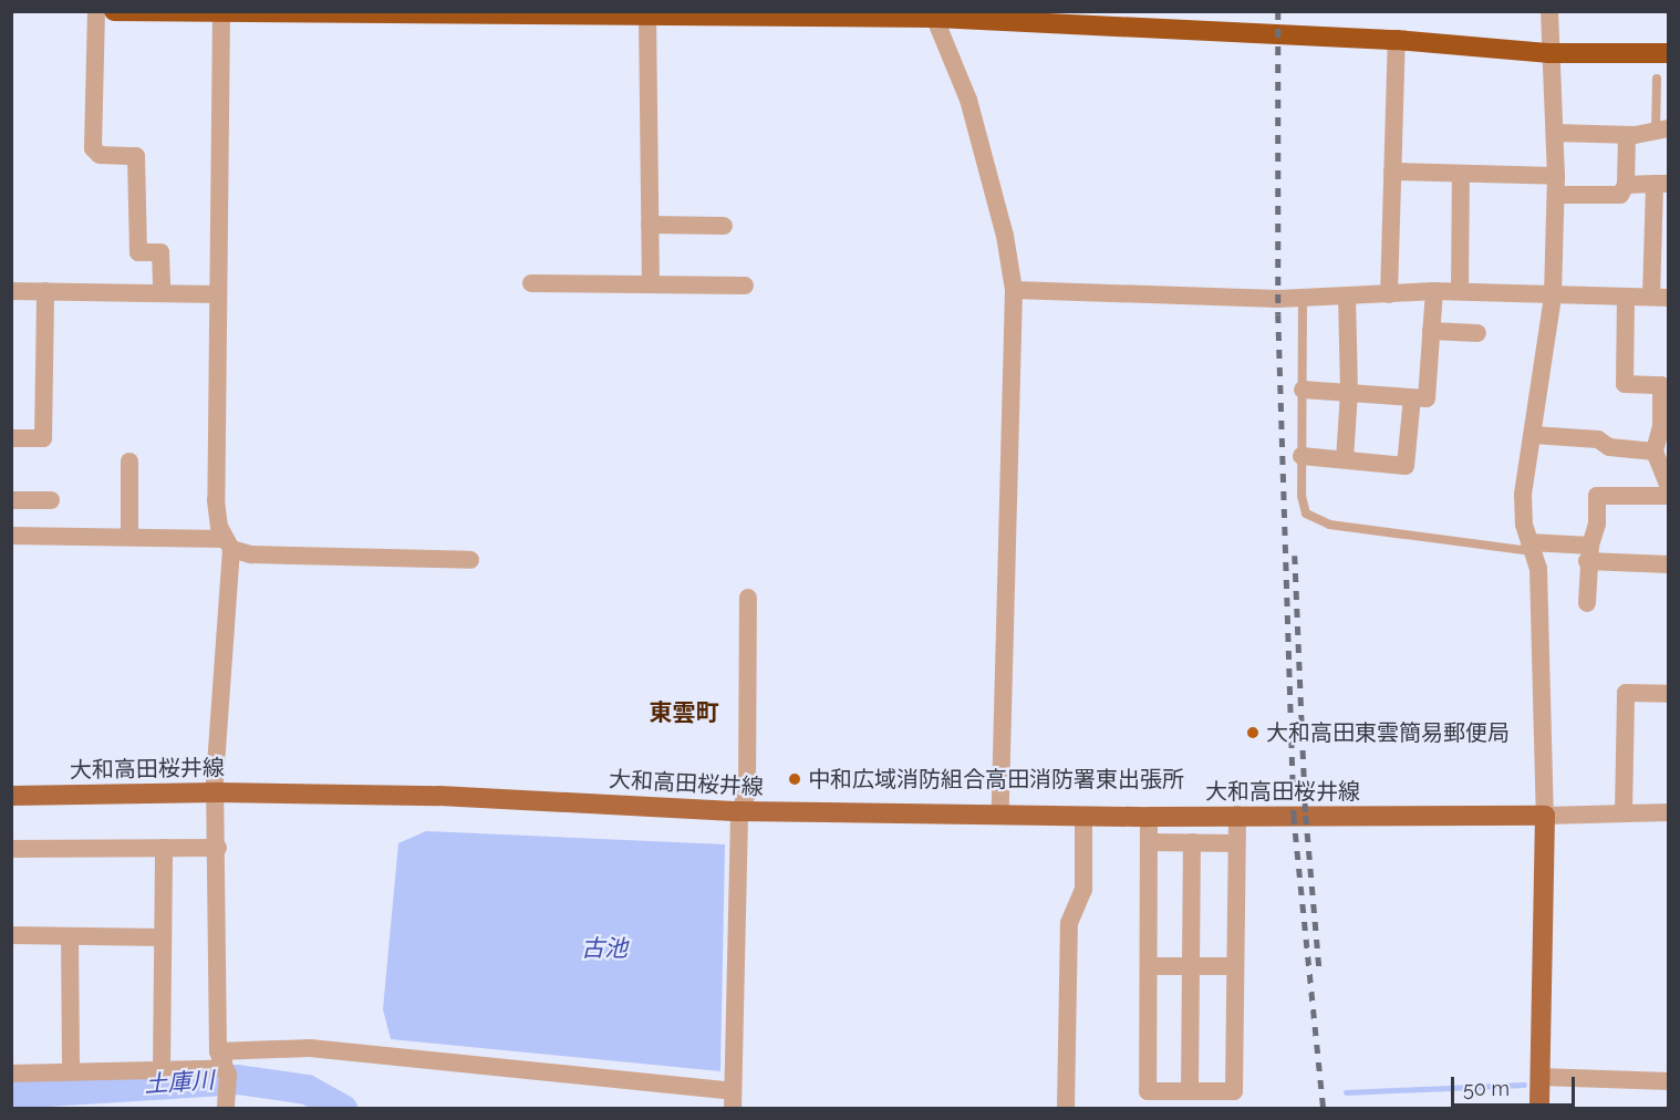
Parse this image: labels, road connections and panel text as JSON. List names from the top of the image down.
{
  "streets": {
    "main road": ["大和高田桜井線"]
  },
  "districts": ["東雲町"],
  "water": ["古池", "土庫川"],
  "places": ["大和高田東雲簡易郵便局", "中和広域消防組合高田消防署東出張所"],
  "scale_bar": "50 m"
}
